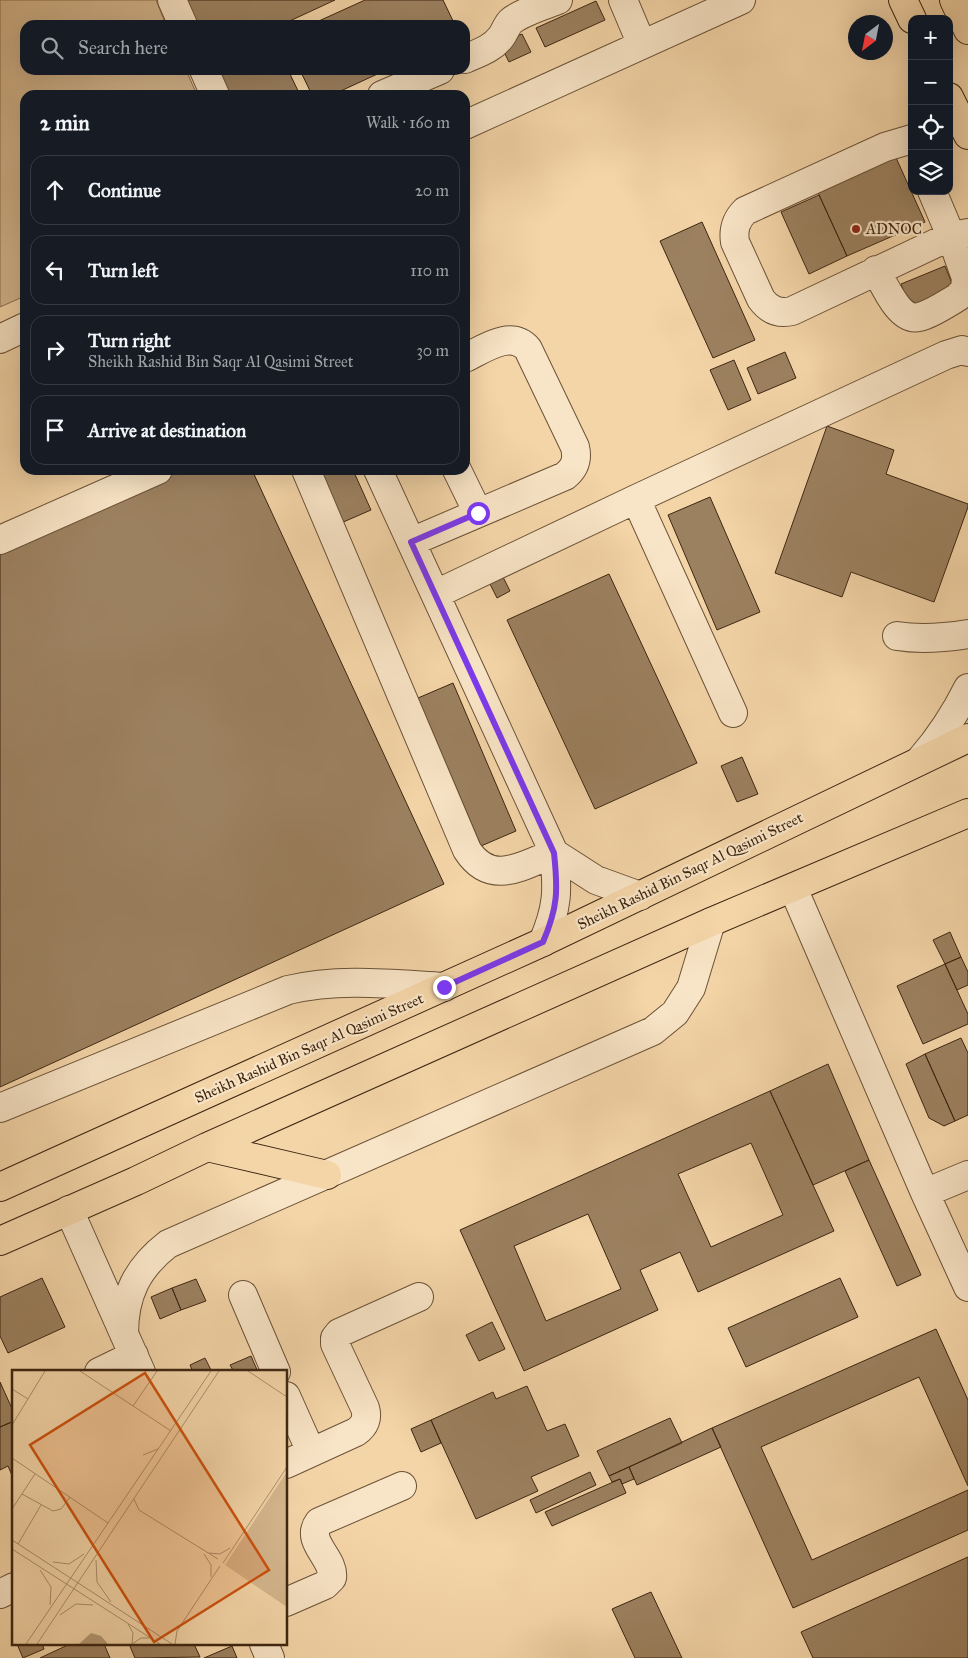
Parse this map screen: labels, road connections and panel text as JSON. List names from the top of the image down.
{
  "streets": {
    "main road": ["Sheikh Rashid Bin Saqr Al Qasimi Street"]
  },
  "places": ["ADNOC"],
  "north": "bottom left",
  "page": {
    "map_buttons": ["+", "−"],
    "search": "Search here",
    "heading": ["2 min", "Walk · 160 m"],
    "list": [
      ["Continue", "20 m"],
      ["Turn left", "110 m"],
      ["Turn right", "Sheikh Rashid Bin Saqr Al Qasimi Street", "30 m"],
      "Arrive at destination"
    ]
  }
}
